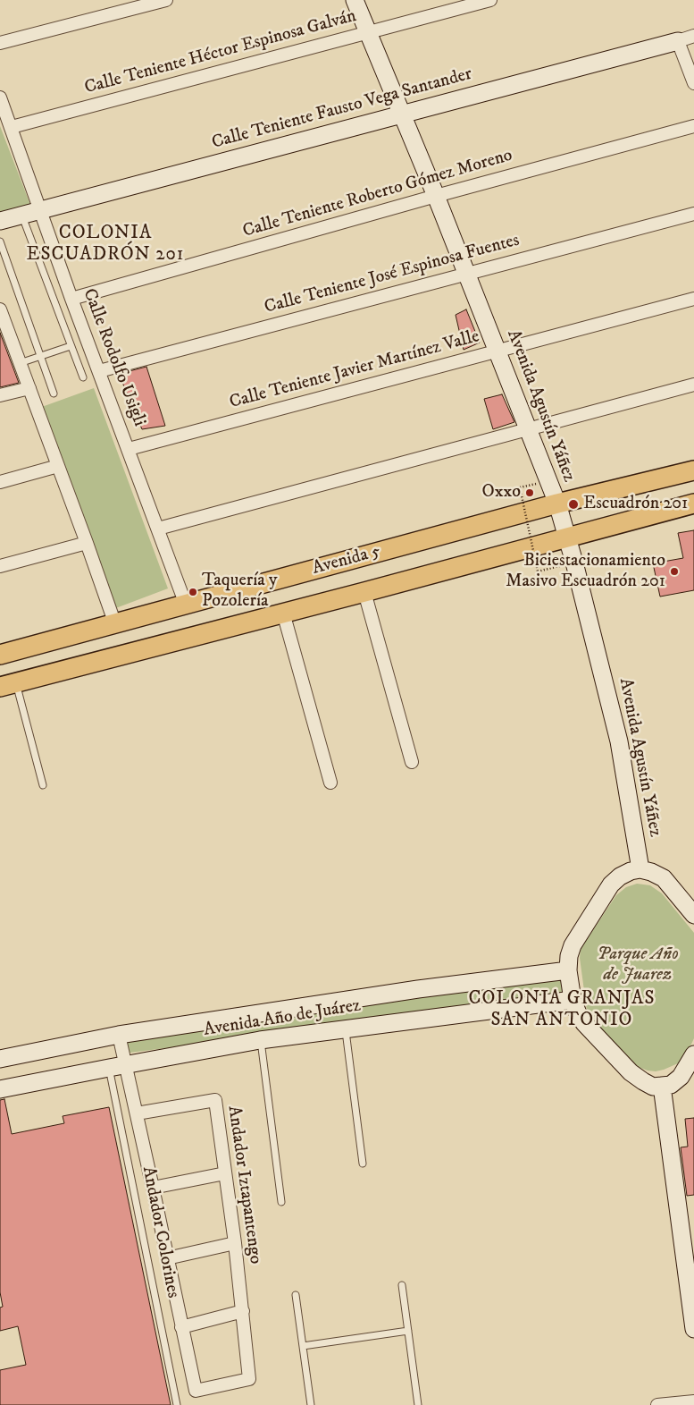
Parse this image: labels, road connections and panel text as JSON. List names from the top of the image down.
{
  "streets": {
    "main road": ["Avenida 5"],
    "street": [
      "Calle Teniente Héctor Espinosa Galván",
      "Calle Teniente Fausto Vega Santander",
      "Calle Teniente Roberto Gómez Moreno",
      "Calle Teniente José Espinosa Fuentes",
      "Calle Rodolfo Usigli",
      "Calle Teniente Javier Martínez Valle",
      "Avenida Agustín Yáñez",
      "Avenida Año de Juárez",
      "Andador Iztapantengo",
      "Andador Colorines"
    ]
  },
  "crossings": [
    ["Calle Teniente Héctor Espinosa Galván", "Calle Rodolfo Usigli"],
    ["Calle Teniente Héctor Espinosa Galván", "Avenida Agustín Yáñez"],
    ["Calle Teniente Fausto Vega Santander", "Calle Rodolfo Usigli"],
    ["Calle Teniente Fausto Vega Santander", "Avenida Agustín Yáñez"],
    ["Calle Teniente Roberto Gómez Moreno", "Calle Rodolfo Usigli"],
    ["Calle Teniente Roberto Gómez Moreno", "Avenida Agustín Yáñez"],
    ["Calle Teniente José Espinosa Fuentes", "Calle Rodolfo Usigli"],
    ["Calle Teniente José Espinosa Fuentes", "Avenida Agustín Yáñez"],
    ["Calle Rodolfo Usigli", "Calle Teniente Javier Martínez Valle"],
    ["Calle Rodolfo Usigli", "Avenida 5"],
    ["Calle Teniente Javier Martínez Valle", "Avenida Agustín Yáñez"],
    ["Avenida Agustín Yáñez", "Avenida 5"],
    ["Avenida Año de Juárez", "Andador Colorines"],
    ["Andador Iztapantengo", "Andador Colorines"]
  ],
  "districts": ["COLONIA ESCUADRÓN 201", "COLONIA GRANJAS SAN ANTONIO"],
  "parks": ["Parque Año de Juarez"],
  "places": [
    "Oxxo",
    "Escuadrón 201",
    "Biciestacionamiento Masivo Escuadrón 201",
    "Taquería y Pozolería"
  ]
}
